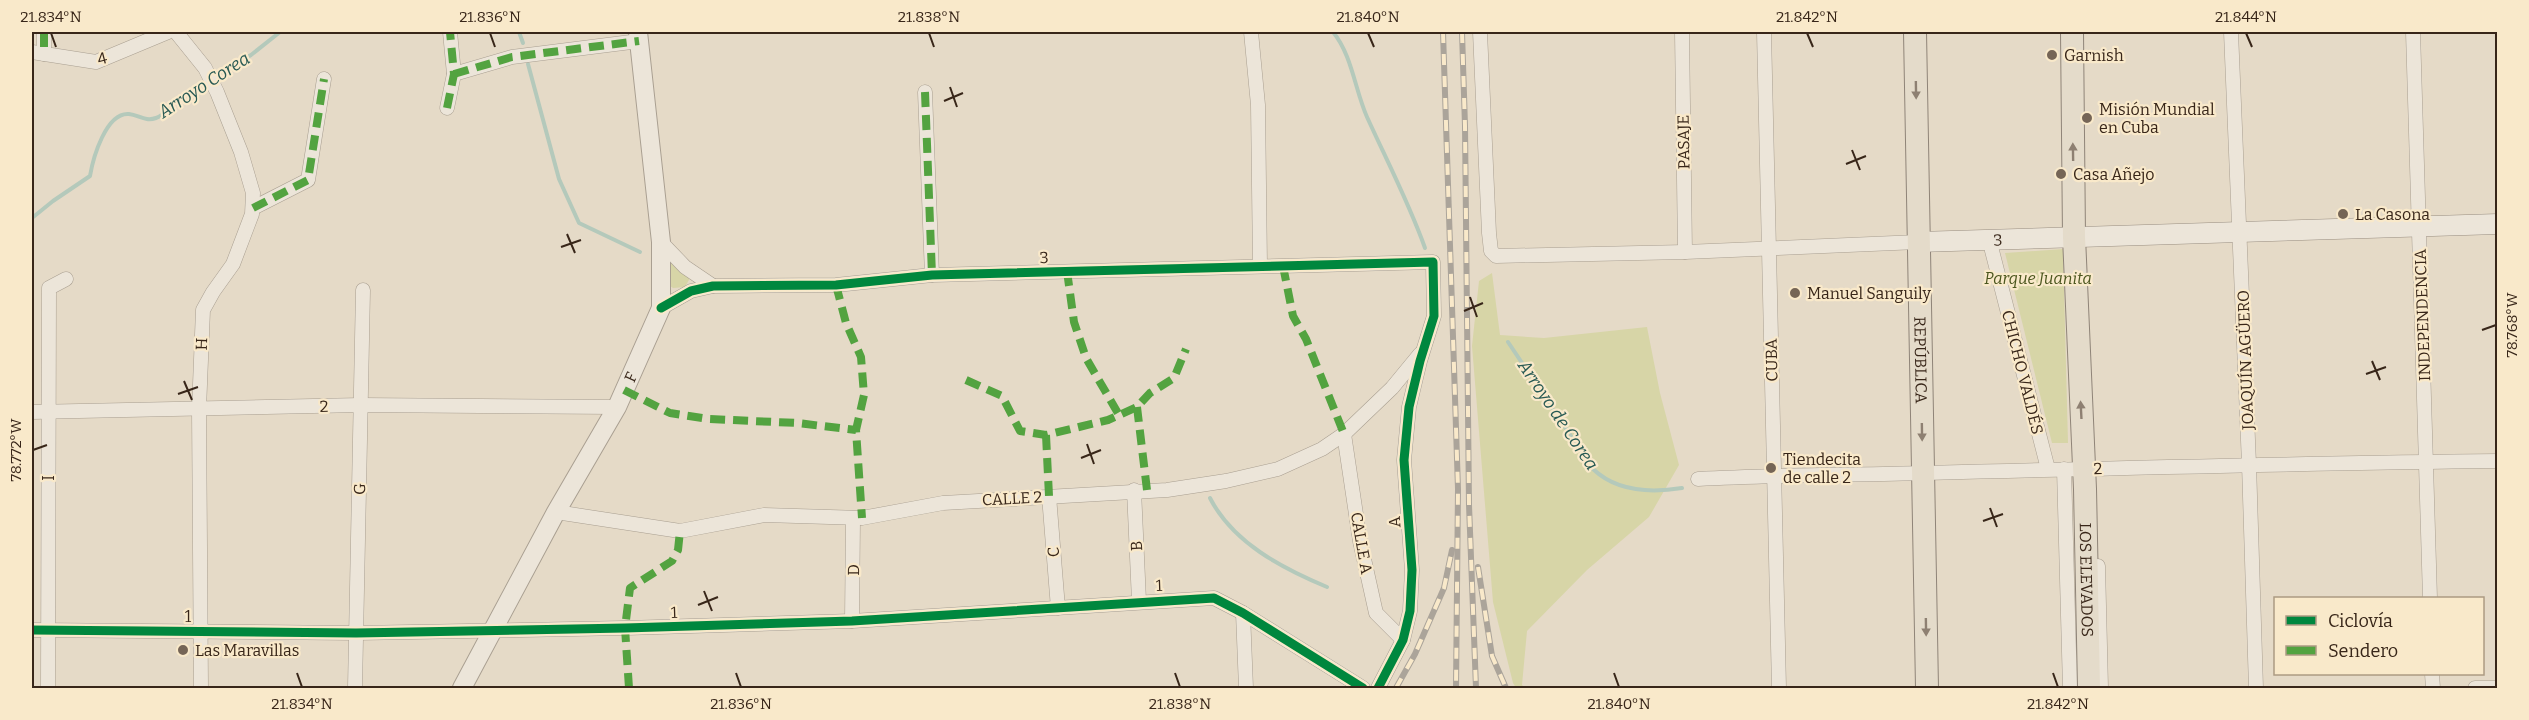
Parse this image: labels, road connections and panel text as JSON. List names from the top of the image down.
{
  "streets": {
    "main road": ["3", "REPÚBLICA", "LOS ELEVADOS"],
    "street": [
      "4",
      "PASAJE",
      "INDEPENDENCIA",
      "H",
      "CUBA",
      "JOAQUÍN AGÜERO",
      "CHICHO VALDÉS",
      "F",
      "2",
      "I",
      "G",
      "CALLE 2",
      "A",
      "CALLE A",
      "B",
      "C",
      "D",
      "1"
    ]
  },
  "crossings": [
    ["PASAJE", "3"],
    ["3", "INDEPENDENCIA"],
    ["3", "CUBA"],
    ["3", "REPÚBLICA"],
    ["3", "JOAQUÍN AGÜERO"],
    ["3", "CHICHO VALDÉS"],
    ["3", "F"],
    ["3", "A"],
    ["3", "LOS ELEVADOS"],
    ["INDEPENDENCIA", "2"],
    ["H", "2"],
    ["H", "1"],
    ["CUBA", "2"],
    ["REPÚBLICA", "2"],
    ["JOAQUÍN AGÜERO", "2"],
    ["CHICHO VALDÉS", "2"],
    ["F", "2"],
    ["F", "CALLE 2"],
    ["F", "1"],
    ["2", "I"],
    ["2", "G"],
    ["2", "LOS ELEVADOS"],
    ["I", "1"],
    ["G", "1"],
    ["CALLE 2", "A"],
    ["CALLE 2", "CALLE A"],
    ["CALLE 2", "B"],
    ["CALLE 2", "C"],
    ["CALLE 2", "D"],
    ["A", "CALLE A"],
    ["B", "1"],
    ["C", "1"],
    ["D", "1"]
  ],
  "one_way": ["REPÚBLICA", "LOS ELEVADOS"],
  "water": ["Arroyo Corea", "Arroyo de Corea"],
  "parks": ["Parque Juanita"],
  "places": [
    "Garnish",
    "Misión Mundial en Cuba",
    "Casa Añejo",
    "La Casona",
    "Manuel Sanguily",
    "Tiendecita de calle 2",
    "Las Maravillas"
  ],
  "legend": ["Ciclovía", "Sendero"],
  "coordinates": [
    "21.834°N",
    "21.836°N",
    "21.838°N",
    "21.840°N",
    "21.842°N",
    "21.844°N",
    "78.768°W",
    "78.772°W"
  ]
}
